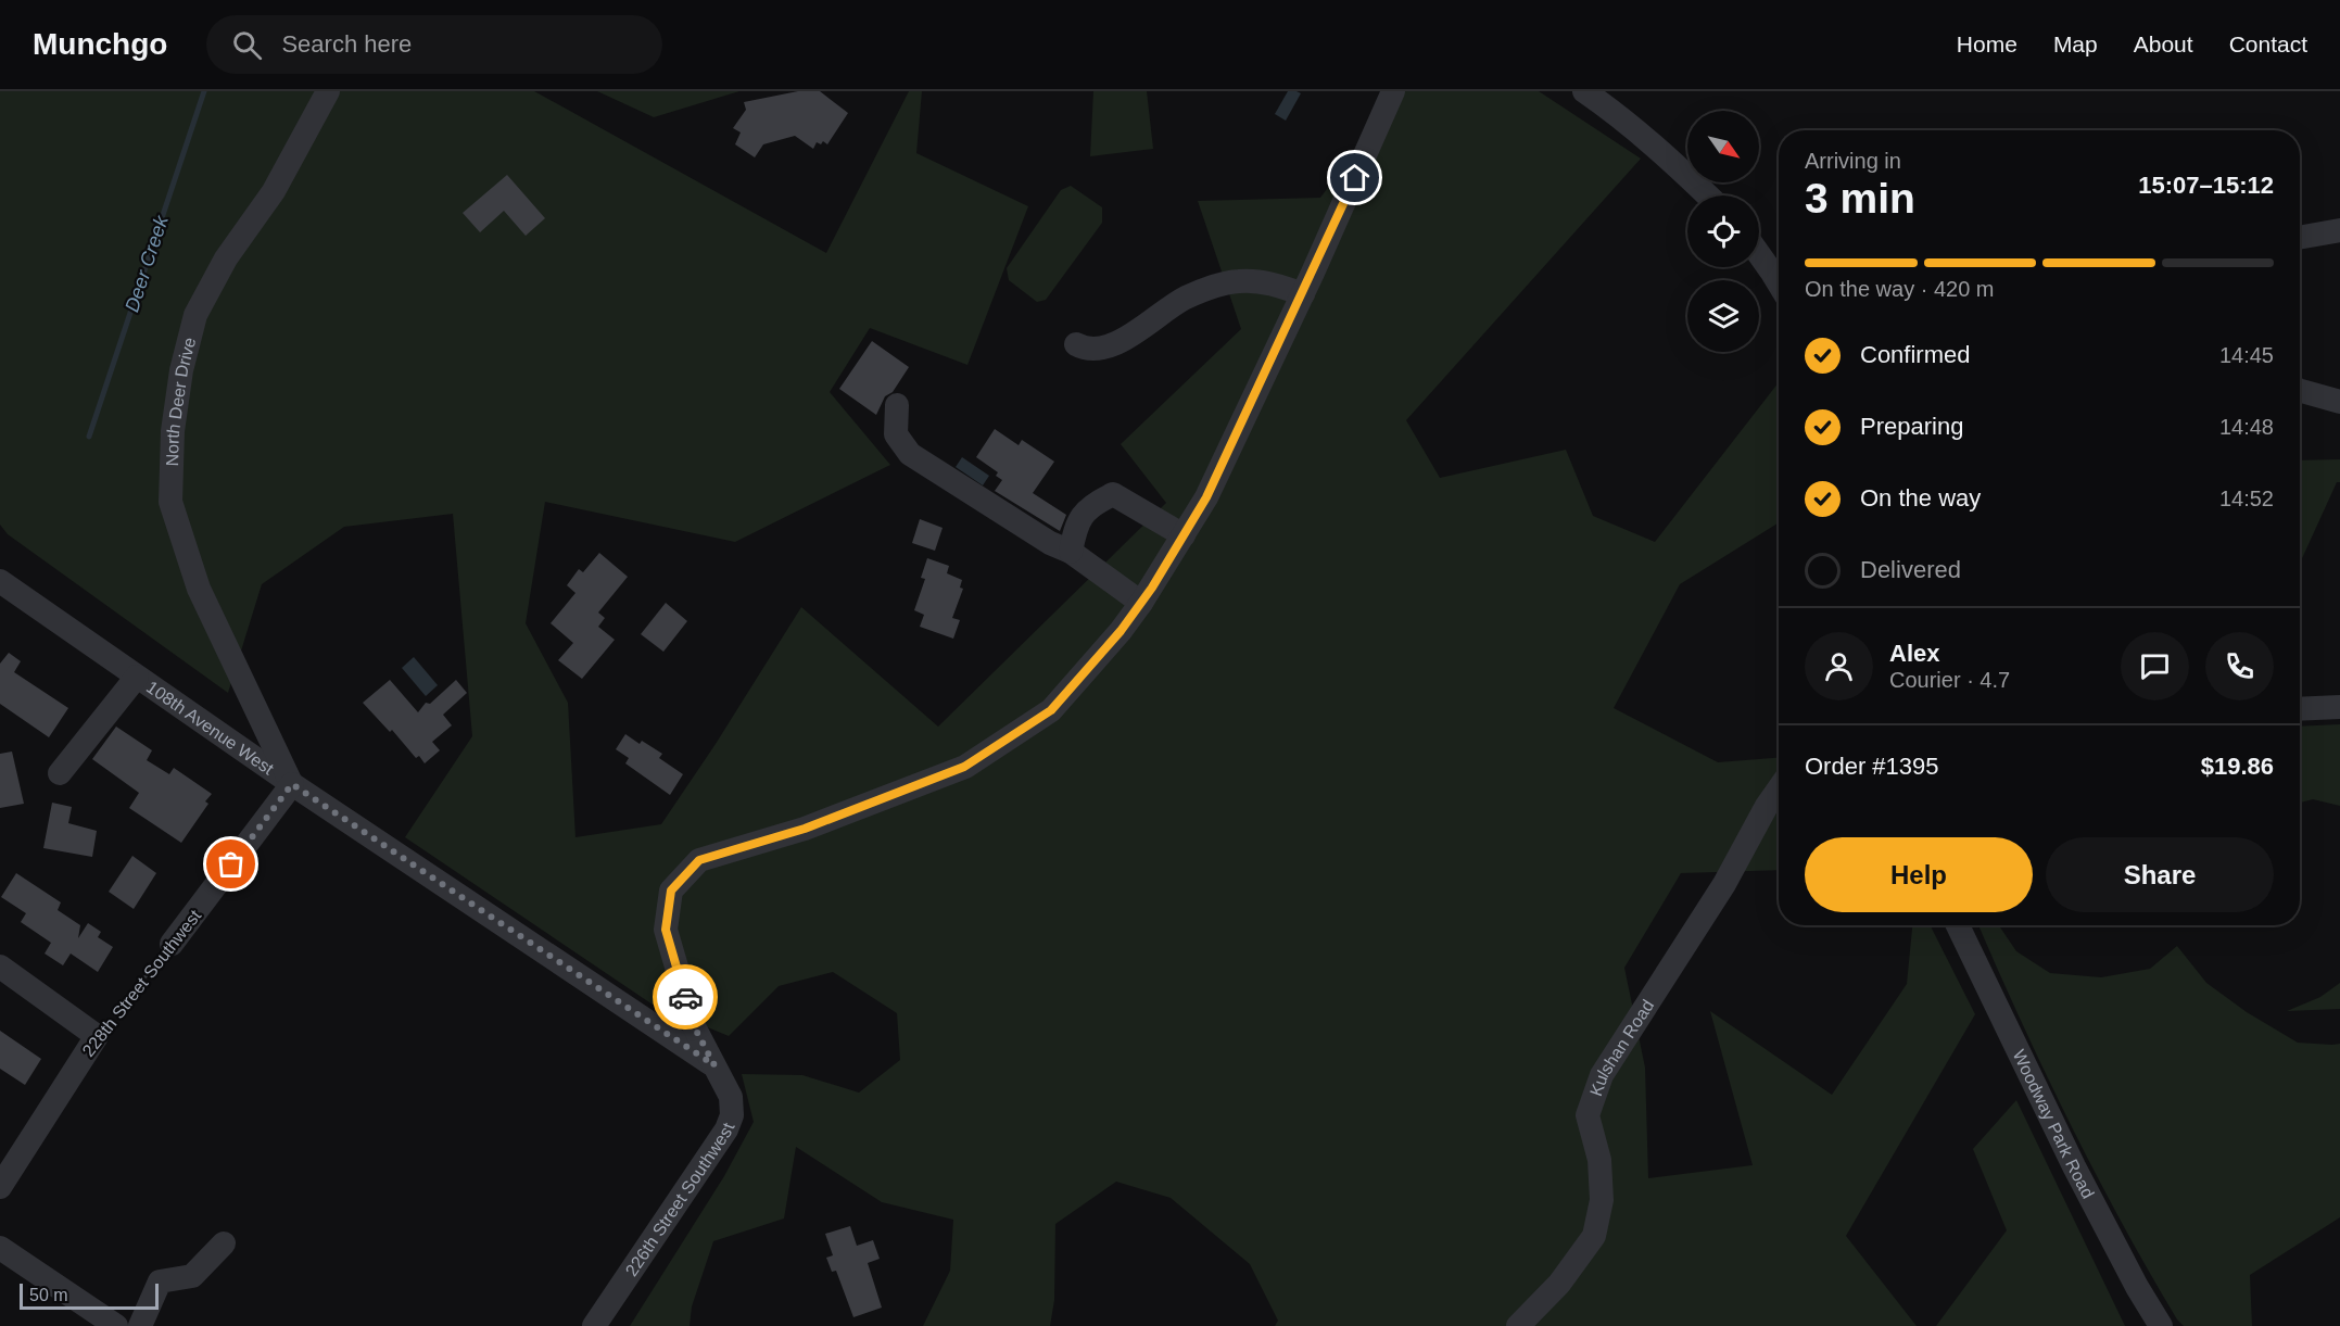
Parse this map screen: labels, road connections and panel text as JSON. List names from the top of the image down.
{
  "streets": {
    "street": [
      "North Deer Drive",
      "108th Avenue West",
      "228th Street Southwest",
      "Kulshan Road",
      "Woodway Park Road",
      "226th Street Southwest"
    ]
  },
  "crossings": [
    ["North Deer Drive", "108th Avenue West"],
    ["North Deer Drive", "228th Street Southwest"],
    ["108th Avenue West", "228th Street Southwest"],
    ["108th Avenue West", "226th Street Southwest"]
  ],
  "water": ["Deer Creek"],
  "scale_bar": "50 m",
  "north": "bottom right",
  "page": {
    "header": "Munchgo",
    "search": "Search here",
    "nav": [
      "Home",
      "Map",
      "About",
      "Contact"
    ],
    "heading": ["3 min", "Arriving in", "15:07–15:12"],
    "panel": [
      "Alex",
      "Courier · 4.7",
      "Order #1395",
      "$19.86"
    ],
    "bar": "On the way · 420 m",
    "list": [
      ["Confirmed", "14:45"],
      ["Preparing", "14:48"],
      ["On the way", "14:52"],
      "Delivered"
    ],
    "buttons": ["Help", "Share"],
    "scale": "50 m"
  }
}
